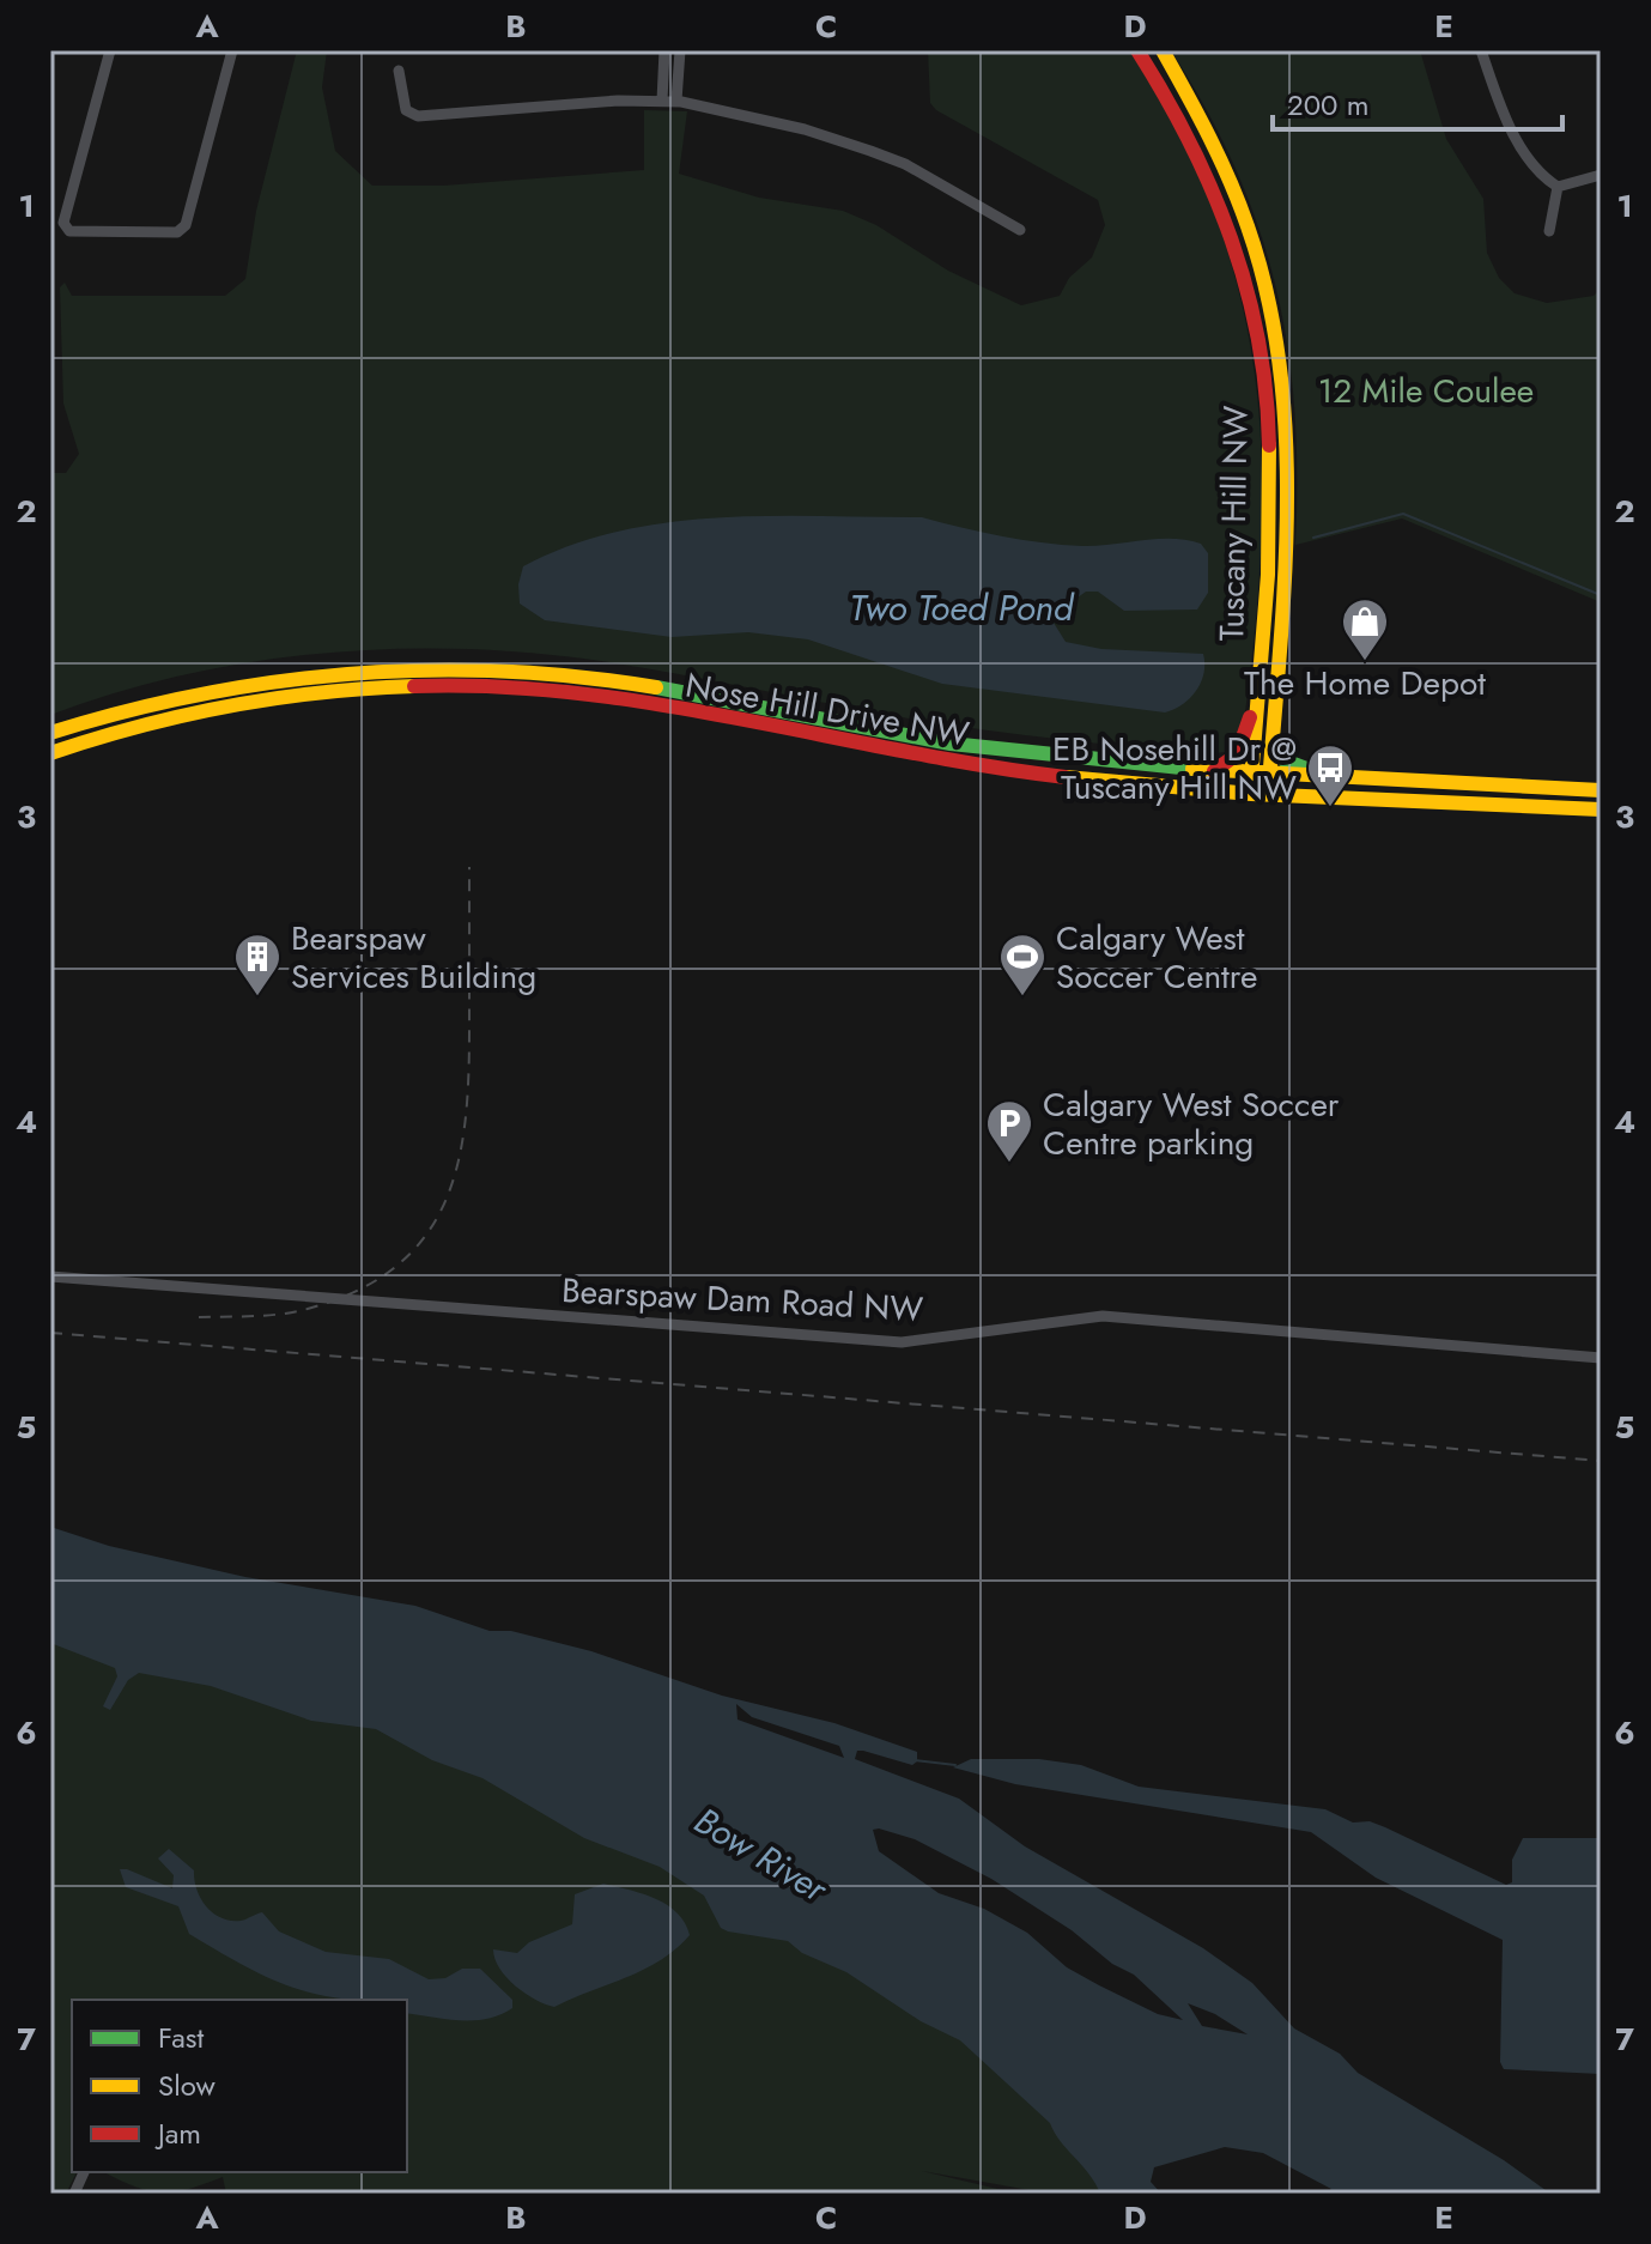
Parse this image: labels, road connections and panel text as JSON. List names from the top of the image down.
{
  "streets": {
    "street": ["Tuscany Hill NW", "Nose Hill Drive NW", "Bearspaw Dam Road NW"]
  },
  "crossings": [
    ["Tuscany Hill NW", "Nose Hill Drive NW"]
  ],
  "water": ["Two Toed Pond", "Bow River"],
  "parks": ["12 Mile Coulee"],
  "places": {
    "shop": ["The Home Depot"],
    "bus stop": ["EB Nosehill Dr @ Tuscany Hill NW"],
    "building": ["Bearspaw Services Building"],
    "sports": ["Calgary West Soccer Centre"],
    "parking": ["Calgary West Soccer Centre parking"]
  },
  "legend": ["Fast", "Slow", "Jam"],
  "scale_bar": "200 m",
  "grid": {
    "columns": [
      "A",
      "B",
      "C",
      "D",
      "E"
    ],
    "rows": [
      "1",
      "2",
      "3",
      "4",
      "5",
      "6",
      "7"
    ]
  }
}
